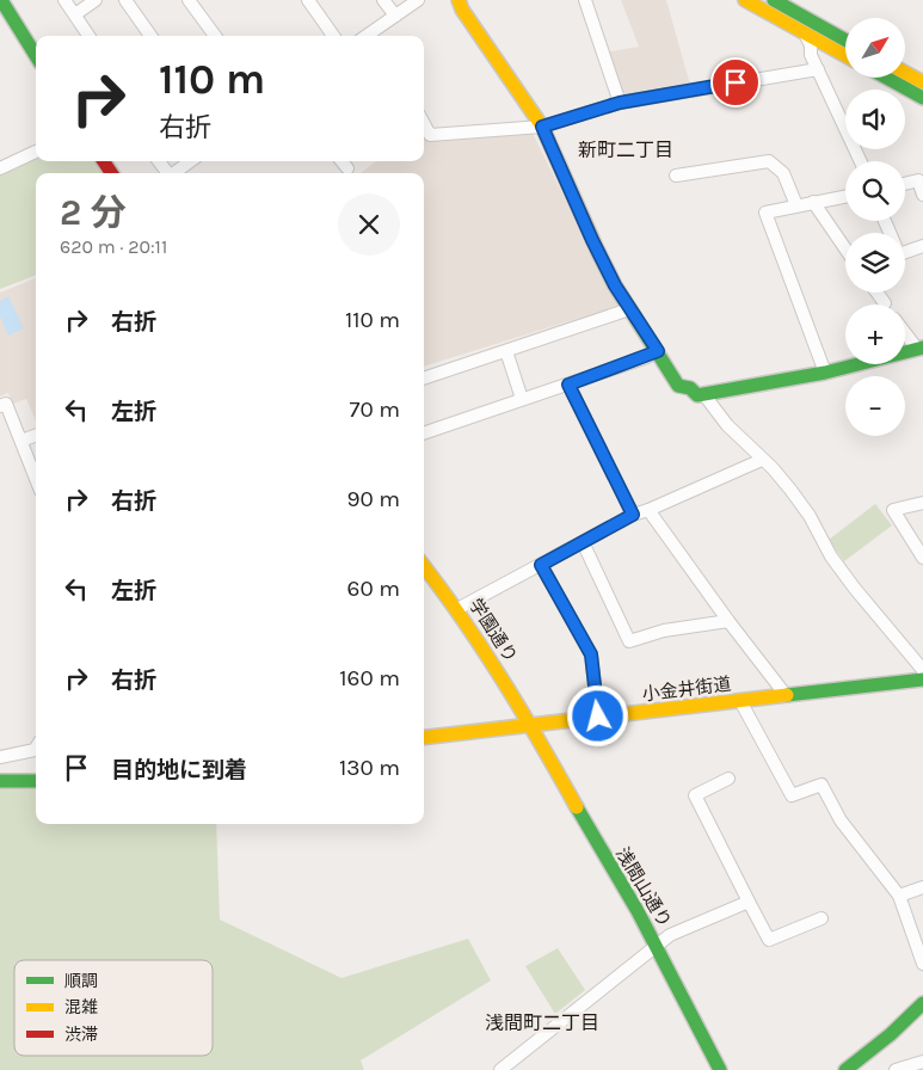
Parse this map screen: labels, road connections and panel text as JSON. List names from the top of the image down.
{
  "streets": {
    "street": ["学園通り", "小金井街道", "浅間山通り"]
  },
  "crossings": [
    ["学園通り", "小金井街道"],
    ["学園通り", "浅間山通り"],
    ["小金井街道", "浅間山通り"]
  ],
  "districts": ["新町二丁目", "浅間町二丁目"],
  "legend": ["順調", "混雑", "渋滞"],
  "north": "top right",
  "page": {
    "map_buttons": ["+", "−"],
    "turn": ["110 m", "右折"],
    "heading": ["2 分", "620 m · 20:11"],
    "list": [
      {
        "name": "右折",
        "value": "110 m"
      },
      {
        "name": "左折",
        "value": "70 m"
      },
      {
        "name": "右折",
        "value": "90 m"
      },
      {
        "name": "左折",
        "value": "60 m"
      },
      {
        "name": "右折",
        "value": "160 m"
      },
      {
        "name": "目的地に到着",
        "value": "130 m"
      }
    ]
  }
}
